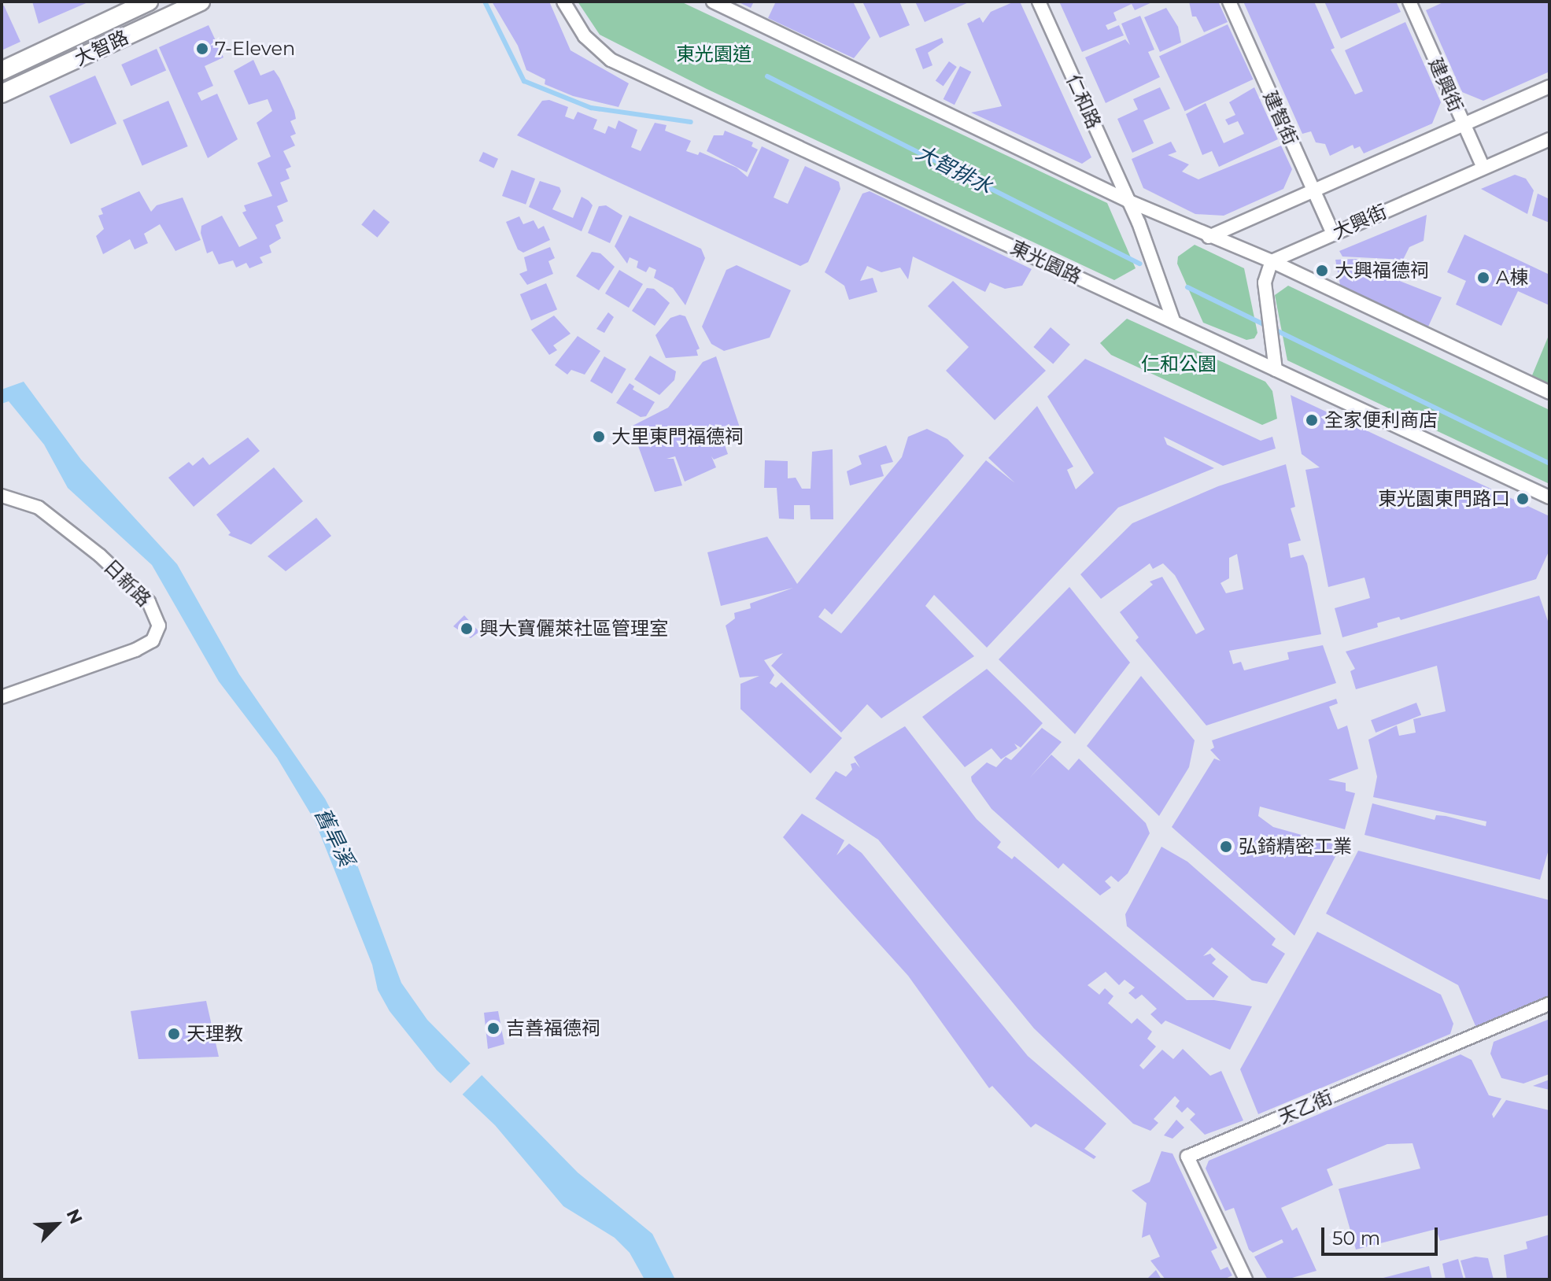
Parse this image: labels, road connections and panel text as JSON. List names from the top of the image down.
{
  "streets": {
    "street": [
      "大智路",
      "建興街",
      "仁和路",
      "建智街",
      "大興街",
      "東光園路",
      "日新路",
      "天乙街"
    ]
  },
  "crossings": [
    ["建興街", "大興街"],
    ["仁和路", "東光園路"],
    ["建智街", "大興街"]
  ],
  "water": ["大智排水", "舊旱溪"],
  "parks": ["東光園道", "仁和公園"],
  "places": [
    "7-Eleven",
    "大興福德祠",
    "A棟",
    "全家便利商店",
    "大里東門福德祠",
    "東光園東門路口",
    "興大寶儷萊社區管理室",
    "弘錡精密工業",
    "吉善福德祠",
    "天理教"
  ],
  "scale_bar": "50 m",
  "north": "top right"
}
